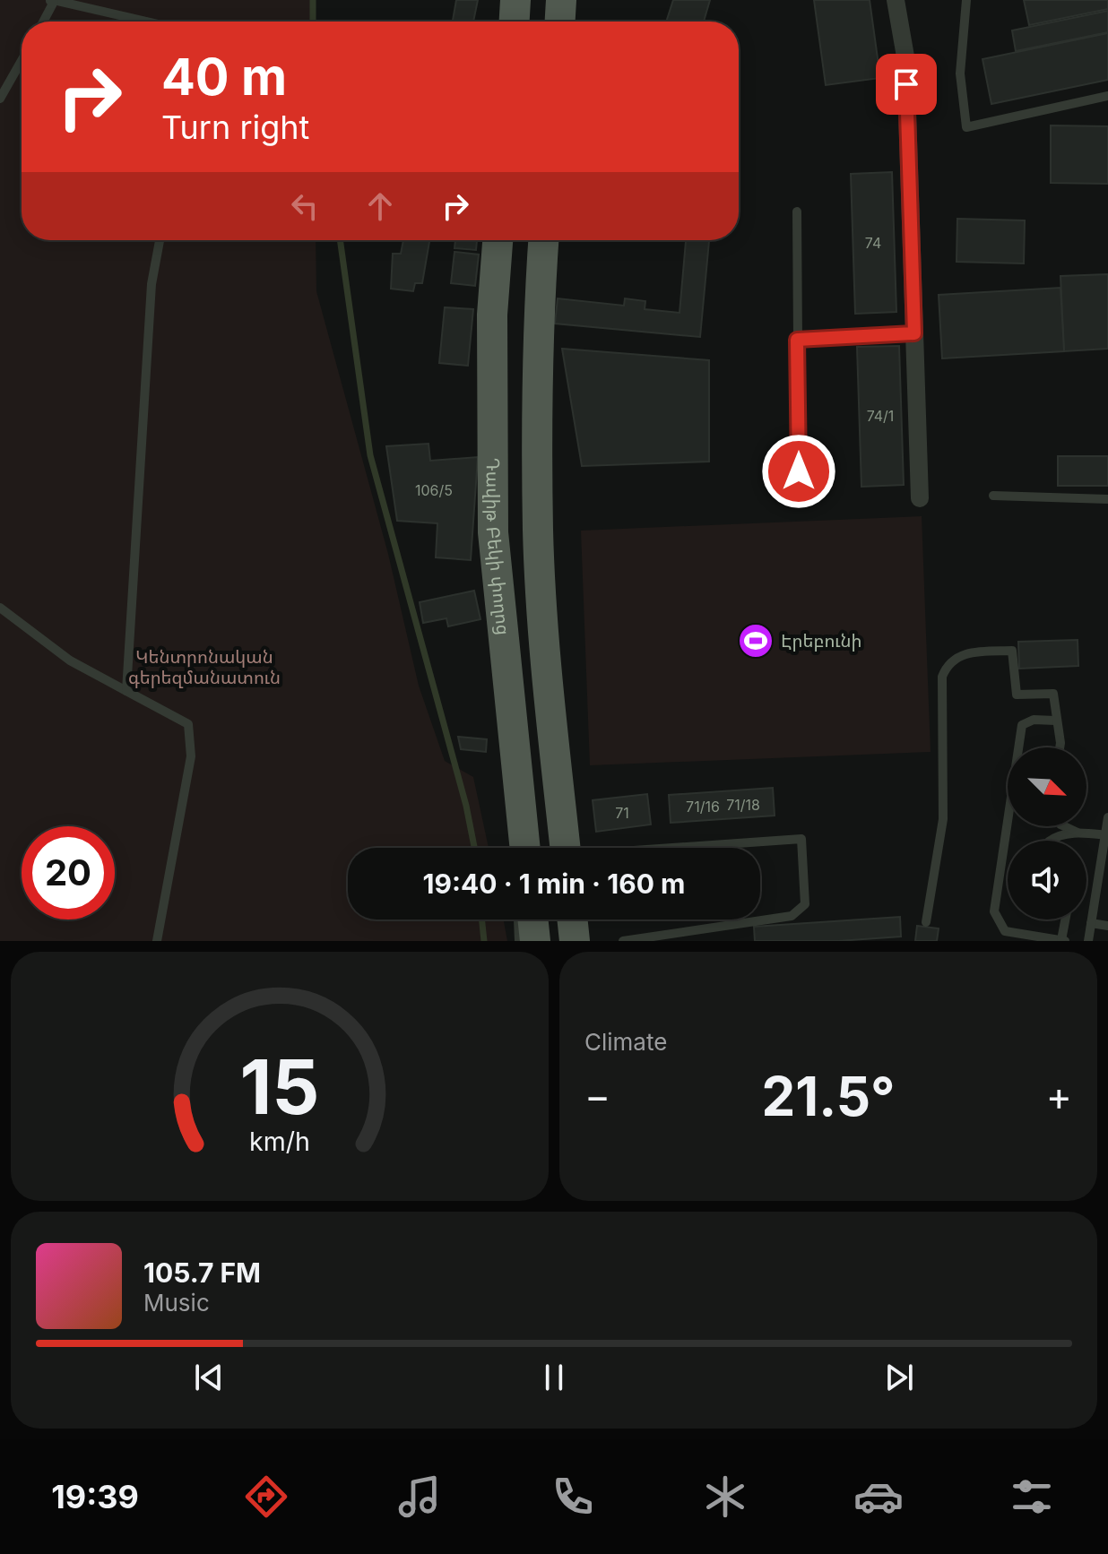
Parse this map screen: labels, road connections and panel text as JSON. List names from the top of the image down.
{
  "streets": {
    "main road": ["Դավիթ Բեկի փողոց"]
  },
  "parks": ["Կենտրոնական գերեզմանատուն"],
  "places": {
    "sports": ["Էրեբունի"]
  },
  "house_numbers": [
    "74",
    "74/1",
    "106/5",
    "71/18",
    "71/16",
    "71"
  ],
  "north": "bottom right",
  "page": {
    "turn": ["40 m", "Turn right"],
    "limit": "20",
    "trip": "19:40 · 1 min · 160 m",
    "tile": "Climate",
    "heat": ["−", "21.5°", "+"],
    "song": ["105.7 FM", "Music"],
    "tabs": "19:39",
    "gauge": ["15", "km/h"]
  }
}
